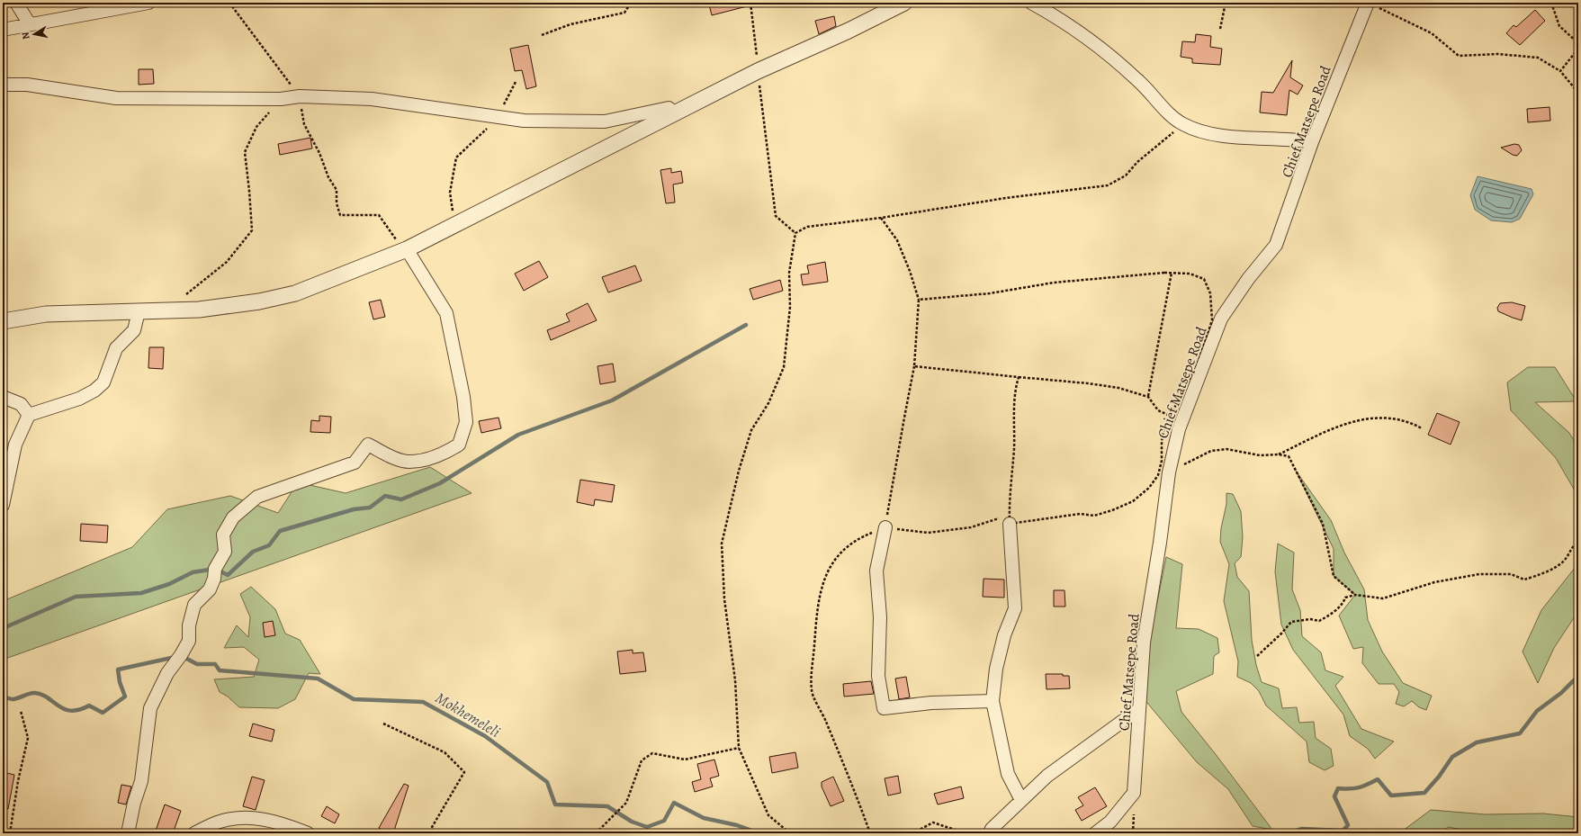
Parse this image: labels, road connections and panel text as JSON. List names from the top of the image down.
{
  "streets": {
    "street": ["Chief Matsepe Road"]
  },
  "water": ["Mokhemeleli"],
  "north": "left"
}
